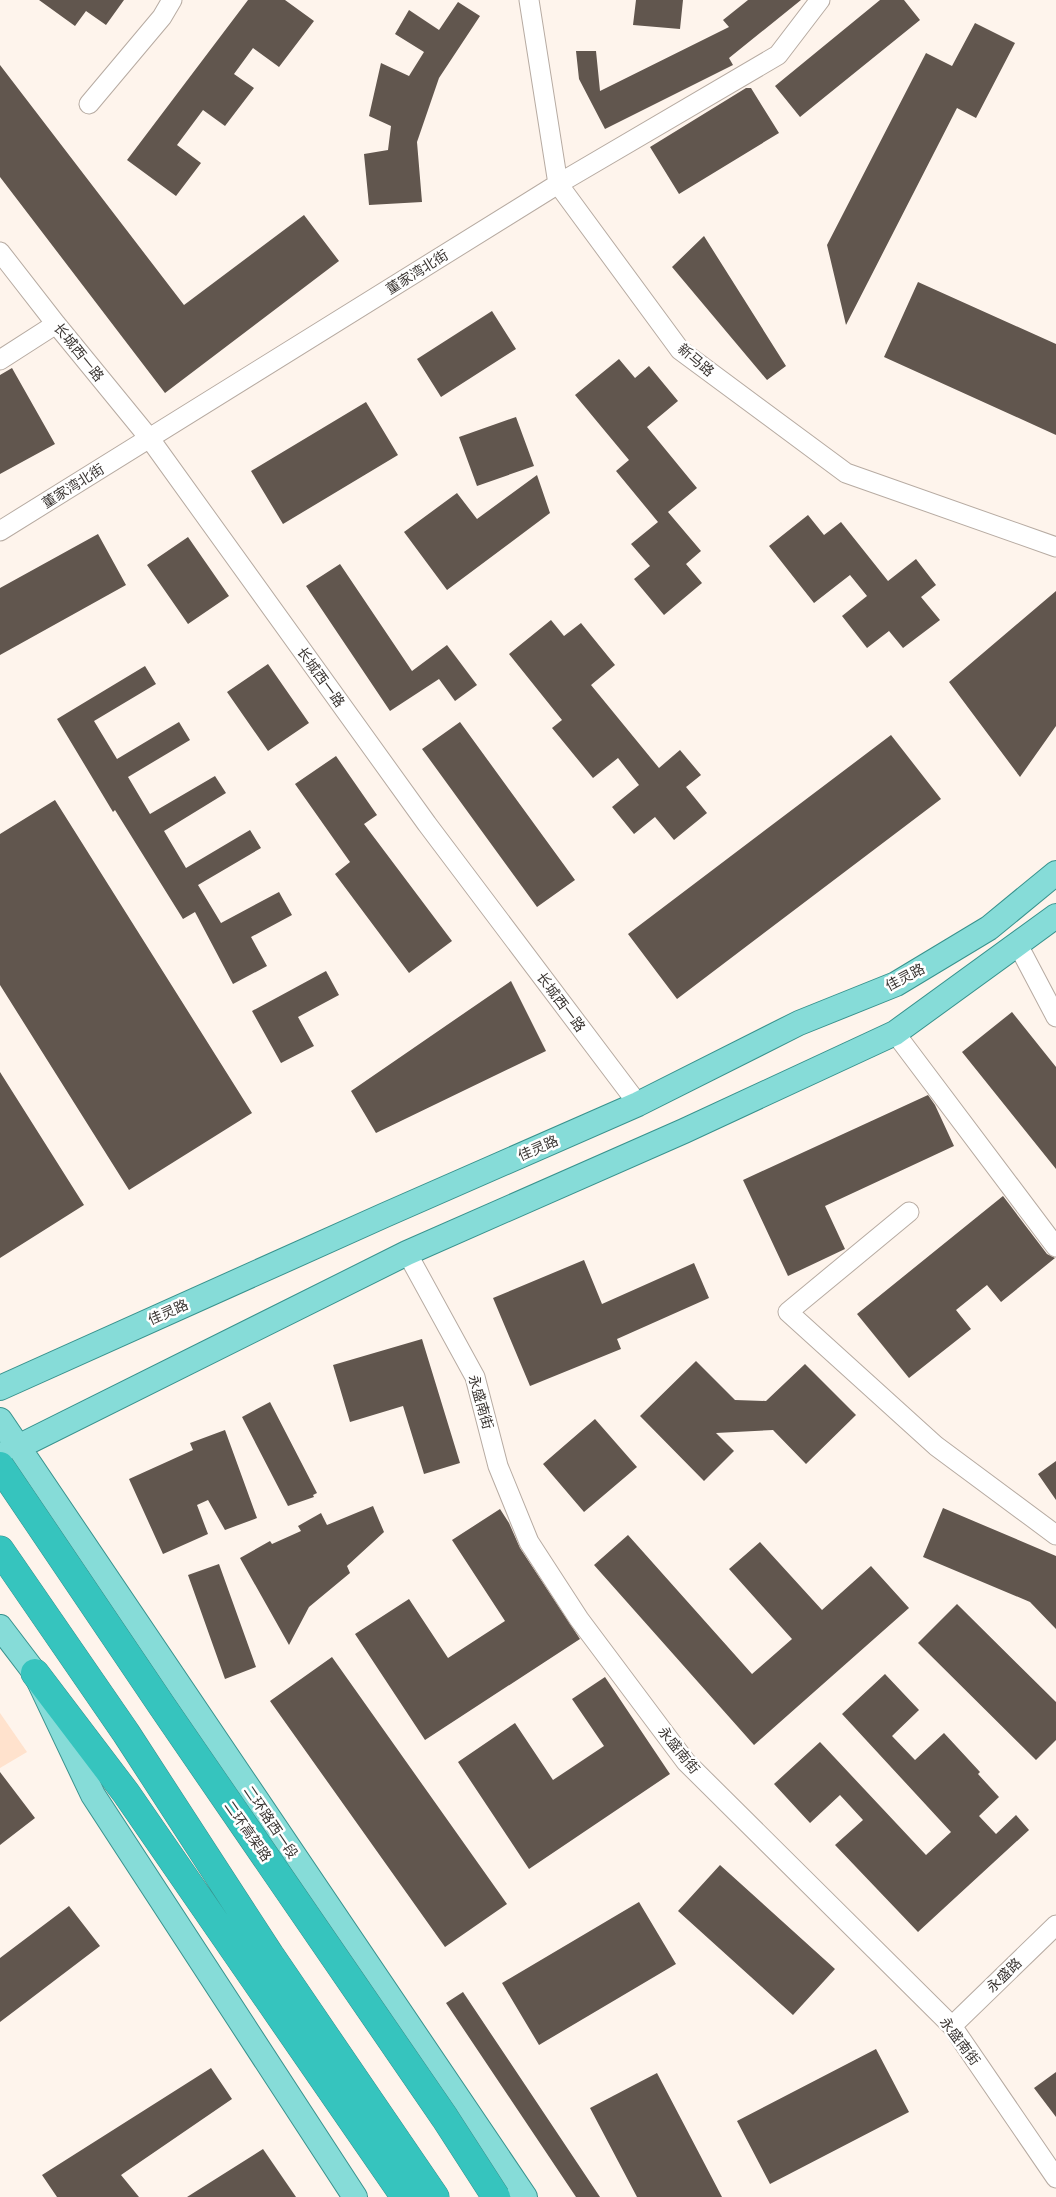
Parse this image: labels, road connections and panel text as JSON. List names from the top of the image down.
{
  "streets": {
    "highway": ["二环高架路"],
    "main road": ["佳灵路", "二环路西一段"],
    "street": [
      "董家湾北街",
      "长城西一路",
      "新马路",
      "永盛南街",
      "永盛路"
    ]
  },
  "crossings": [
    ["董家湾北街", "长城西一路"],
    ["董家湾北街", "新马路"],
    ["长城西一路", "佳灵路"],
    ["永盛南街", "永盛路"],
    ["二环路西一段", "二环高架路"]
  ]
}
